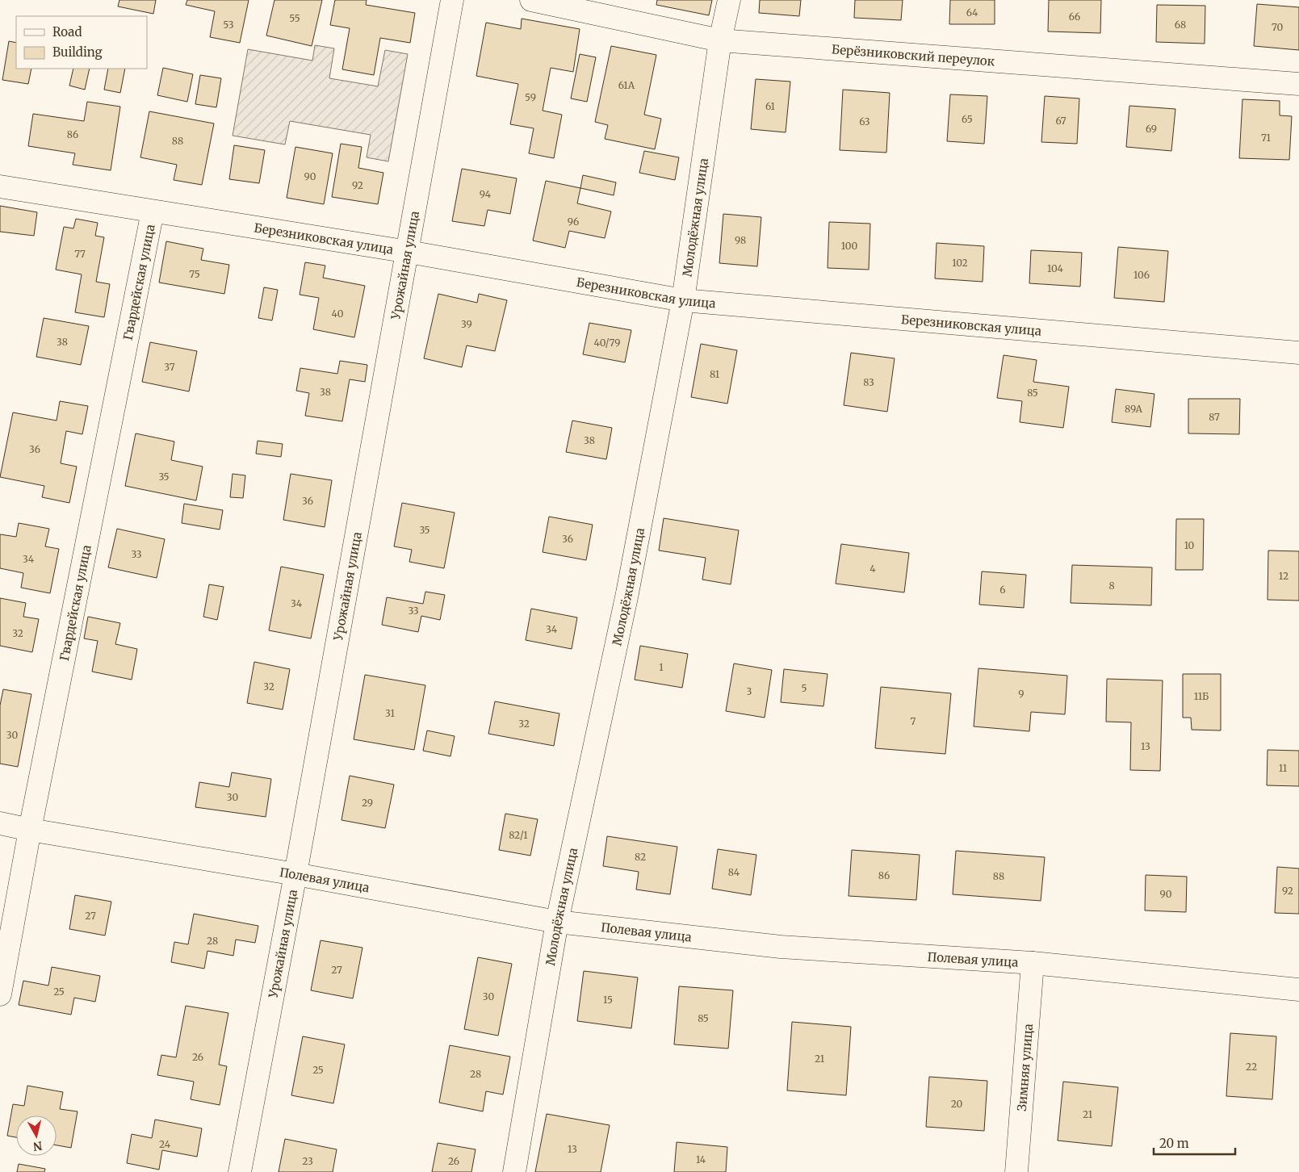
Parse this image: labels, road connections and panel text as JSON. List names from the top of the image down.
{
  "streets": {
    "street": [
      "Берёзниковский переулок",
      "Молодёжная улица",
      "Березниковская улица",
      "Урожайная улица",
      "Гвардейская улица",
      "Полевая улица",
      "Зимняя улица"
    ]
  },
  "crossings": [
    ["Берёзниковский переулок", "Молодёжная улица"],
    ["Молодёжная улица", "Березниковская улица"],
    ["Молодёжная улица", "Полевая улица"],
    ["Березниковская улица", "Урожайная улица"],
    ["Березниковская улица", "Гвардейская улица"],
    ["Урожайная улица", "Полевая улица"],
    ["Гвардейская улица", "Полевая улица"],
    ["Полевая улица", "Зимняя улица"]
  ],
  "house_numbers": [
    "64",
    "66",
    "55",
    "53",
    "68",
    "70",
    "61А",
    "59",
    "61",
    "65",
    "67",
    "63",
    "69",
    "86",
    "71",
    "88",
    "90",
    "92",
    "94",
    "96",
    "98",
    "100",
    "77",
    "102",
    "104",
    "75",
    "106",
    "40",
    "39",
    "38",
    "40/79",
    "37",
    "81",
    "83",
    "38",
    "85",
    "89А",
    "87",
    "38",
    "36",
    "35",
    "36",
    "35",
    "36",
    "10",
    "33",
    "34",
    "4",
    "12",
    "8",
    "6",
    "34",
    "33",
    "34",
    "32",
    "1",
    "32",
    "5",
    "3",
    "9",
    "11Б",
    "31",
    "7",
    "32",
    "30",
    "13",
    "11",
    "30",
    "29",
    "82/1",
    "82",
    "84",
    "86",
    "88",
    "92",
    "90",
    "27",
    "28",
    "27",
    "25",
    "30",
    "15",
    "85",
    "26",
    "21",
    "22",
    "25",
    "28",
    "20",
    "21",
    "24",
    "13",
    "14",
    "23",
    "26"
  ],
  "legend": ["Road", "Building"],
  "scale_bar": "20 m",
  "north": "bottom"
}
